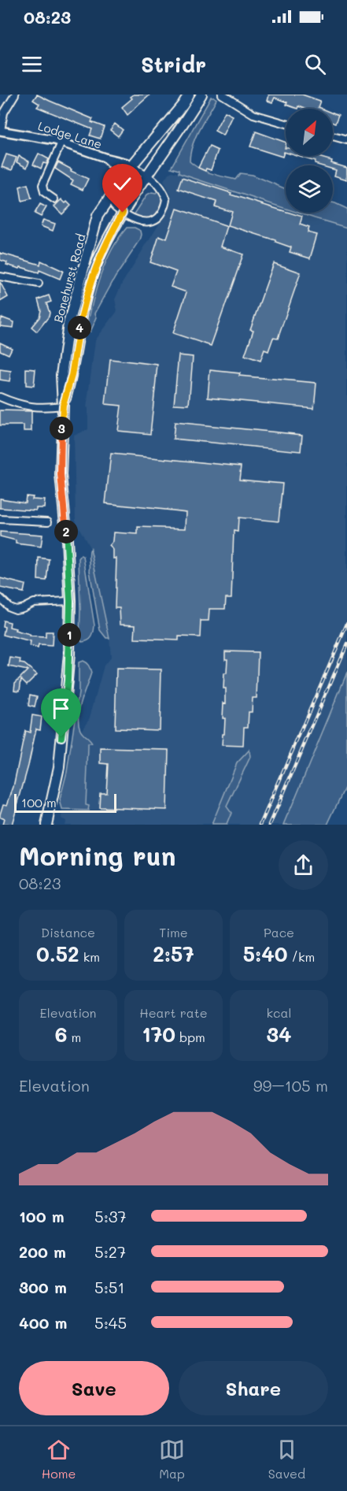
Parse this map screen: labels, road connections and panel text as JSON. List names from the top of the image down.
{
  "streets": {
    "main road": ["Bonehurst Road"],
    "street": ["Lodge Lane"]
  },
  "crossings": [
    ["Lodge Lane", "Bonehurst Road"]
  ],
  "scale_bar": "100 m",
  "north": "top right",
  "page": {
    "status": "08:23",
    "header": "Stridr",
    "pins": [
      "4",
      "3",
      "2",
      "1"
    ],
    "scale": "100 m",
    "heading": ["Morning run", "08:23"],
    "stats": [
      ["Distance", "0.52 km"],
      ["Time", "2:57"],
      ["Pace", "5:40 /km"],
      ["Elevation", "6 m"],
      ["Heart rate", "170 bpm"],
      ["kcal", "34"]
    ],
    "chart": ["Elevation", "99–105 m"],
    "list": [
      {
        "name": "100 m",
        "note": "5:37"
      },
      {
        "name": "200 m",
        "note": "5:27"
      },
      {
        "name": "300 m",
        "note": "5:51"
      },
      {
        "name": "400 m",
        "note": "5:45"
      }
    ],
    "buttons": ["Save", "Share"],
    "tabs": ["Home", "Map", "Saved"]
  }
}
